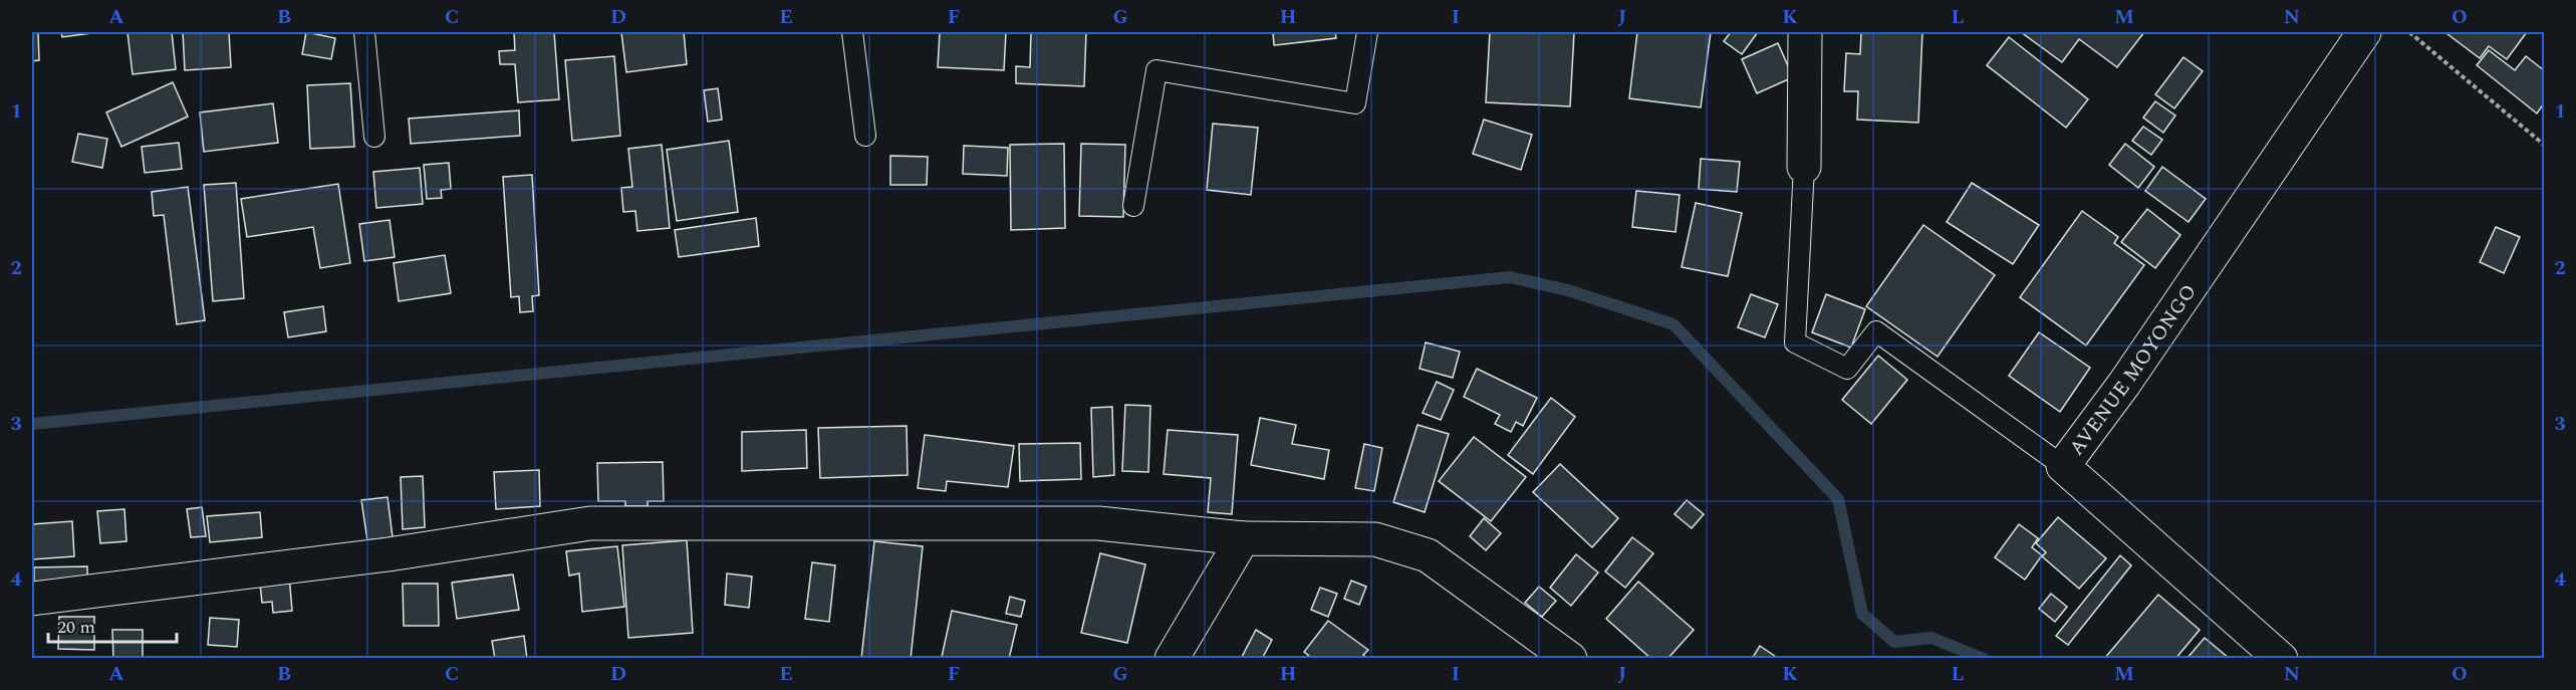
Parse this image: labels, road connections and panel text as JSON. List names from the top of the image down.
{
  "streets": {
    "street": ["AVENUE MOYONGO"]
  },
  "scale_bar": "20 m",
  "grid": {
    "columns": [
      "A",
      "B",
      "C",
      "D",
      "E",
      "F",
      "G",
      "H",
      "I",
      "J",
      "K",
      "L",
      "M",
      "N",
      "O"
    ],
    "rows": [
      "1",
      "2",
      "3",
      "4"
    ]
  }
}
